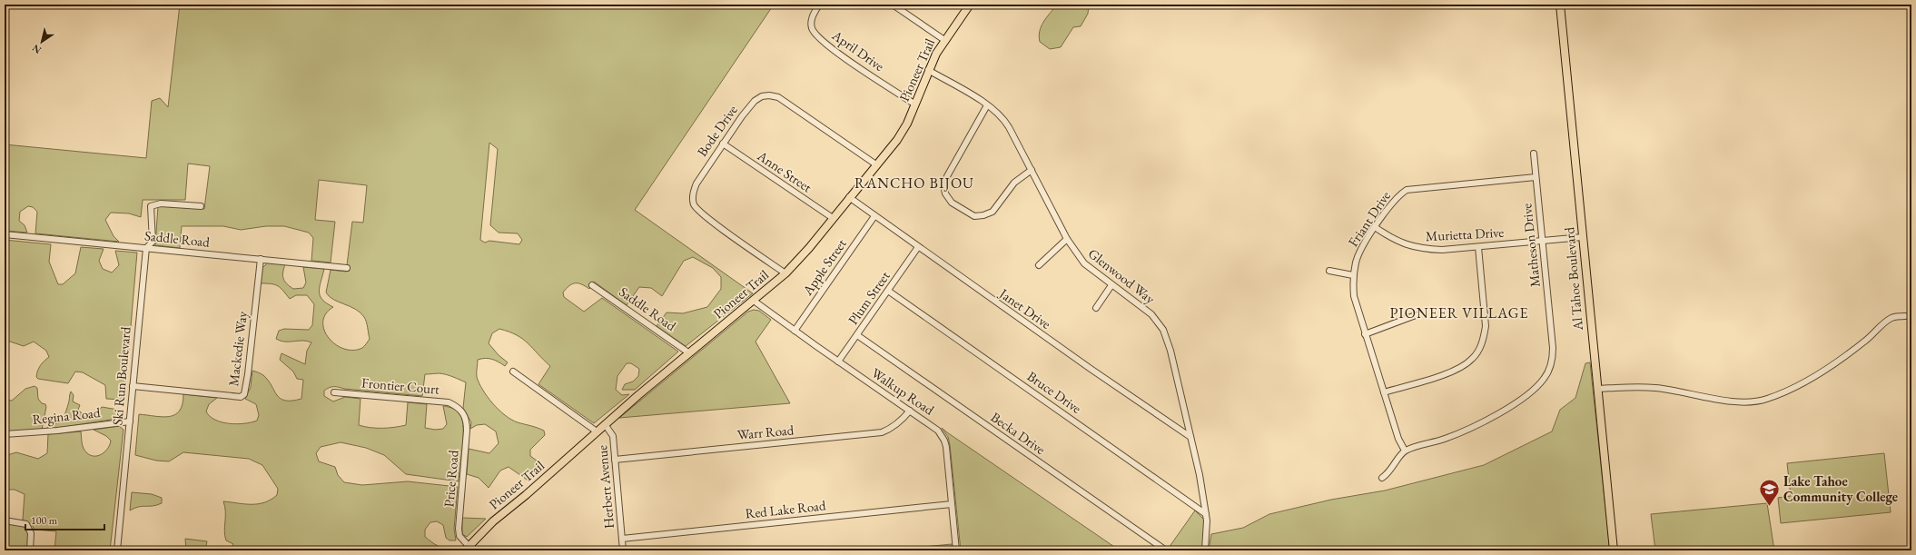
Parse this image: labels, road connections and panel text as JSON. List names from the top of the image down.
{
  "streets": {
    "main road": ["Pioneer Trail", "Al Tahoe Boulevard"],
    "street": [
      "April Drive",
      "Bode Drive",
      "Anne Street",
      "Friant Drive",
      "Murietta Drive",
      "Saddle Road",
      "Matheson Drive",
      "Apple Street",
      "Glenwood Way",
      "Plum Street",
      "Janet Drive",
      "Mackedie Way",
      "Ski Run Boulevard",
      "Frontier Court",
      "Walkup Road",
      "Bruce Drive",
      "Regina Road",
      "Warr Road",
      "Becka Drive",
      "Price Road",
      "Herbert Avenue",
      "Red Lake Road"
    ]
  },
  "crossings": [
    ["April Drive", "Pioneer Trail"],
    ["Pioneer Trail", "Bode Drive"],
    ["Pioneer Trail", "Anne Street"],
    ["Pioneer Trail", "Saddle Road"],
    ["Pioneer Trail", "Glenwood Way"],
    ["Pioneer Trail", "Janet Drive"],
    ["Pioneer Trail", "Walkup Road"],
    ["Pioneer Trail", "Price Road"],
    ["Pioneer Trail", "Herbert Avenue"],
    ["Bode Drive", "Anne Street"],
    ["Friant Drive", "Murietta Drive"],
    ["Friant Drive", "Matheson Drive"],
    ["Murietta Drive", "Matheson Drive"],
    ["Murietta Drive", "Al Tahoe Boulevard"],
    ["Saddle Road", "Mackedie Way"],
    ["Saddle Road", "Ski Run Boulevard"],
    ["Apple Street", "Janet Drive"],
    ["Apple Street", "Walkup Road"],
    ["Glenwood Way", "Janet Drive"],
    ["Glenwood Way", "Bruce Drive"],
    ["Plum Street", "Janet Drive"],
    ["Plum Street", "Walkup Road"],
    ["Plum Street", "Bruce Drive"],
    ["Plum Street", "Becka Drive"],
    ["Mackedie Way", "Ski Run Boulevard"],
    ["Ski Run Boulevard", "Regina Road"],
    ["Frontier Court", "Price Road"],
    ["Walkup Road", "Warr Road"],
    ["Walkup Road", "Red Lake Road"],
    ["Warr Road", "Herbert Avenue"],
    ["Herbert Avenue", "Red Lake Road"]
  ],
  "districts": ["RANCHO BIJOU", "PIONEER VILLAGE"],
  "places": {
    "school or university": ["Lake Tahoe Community College"]
  },
  "scale_bar": "100 m",
  "north": "bottom left"
}
